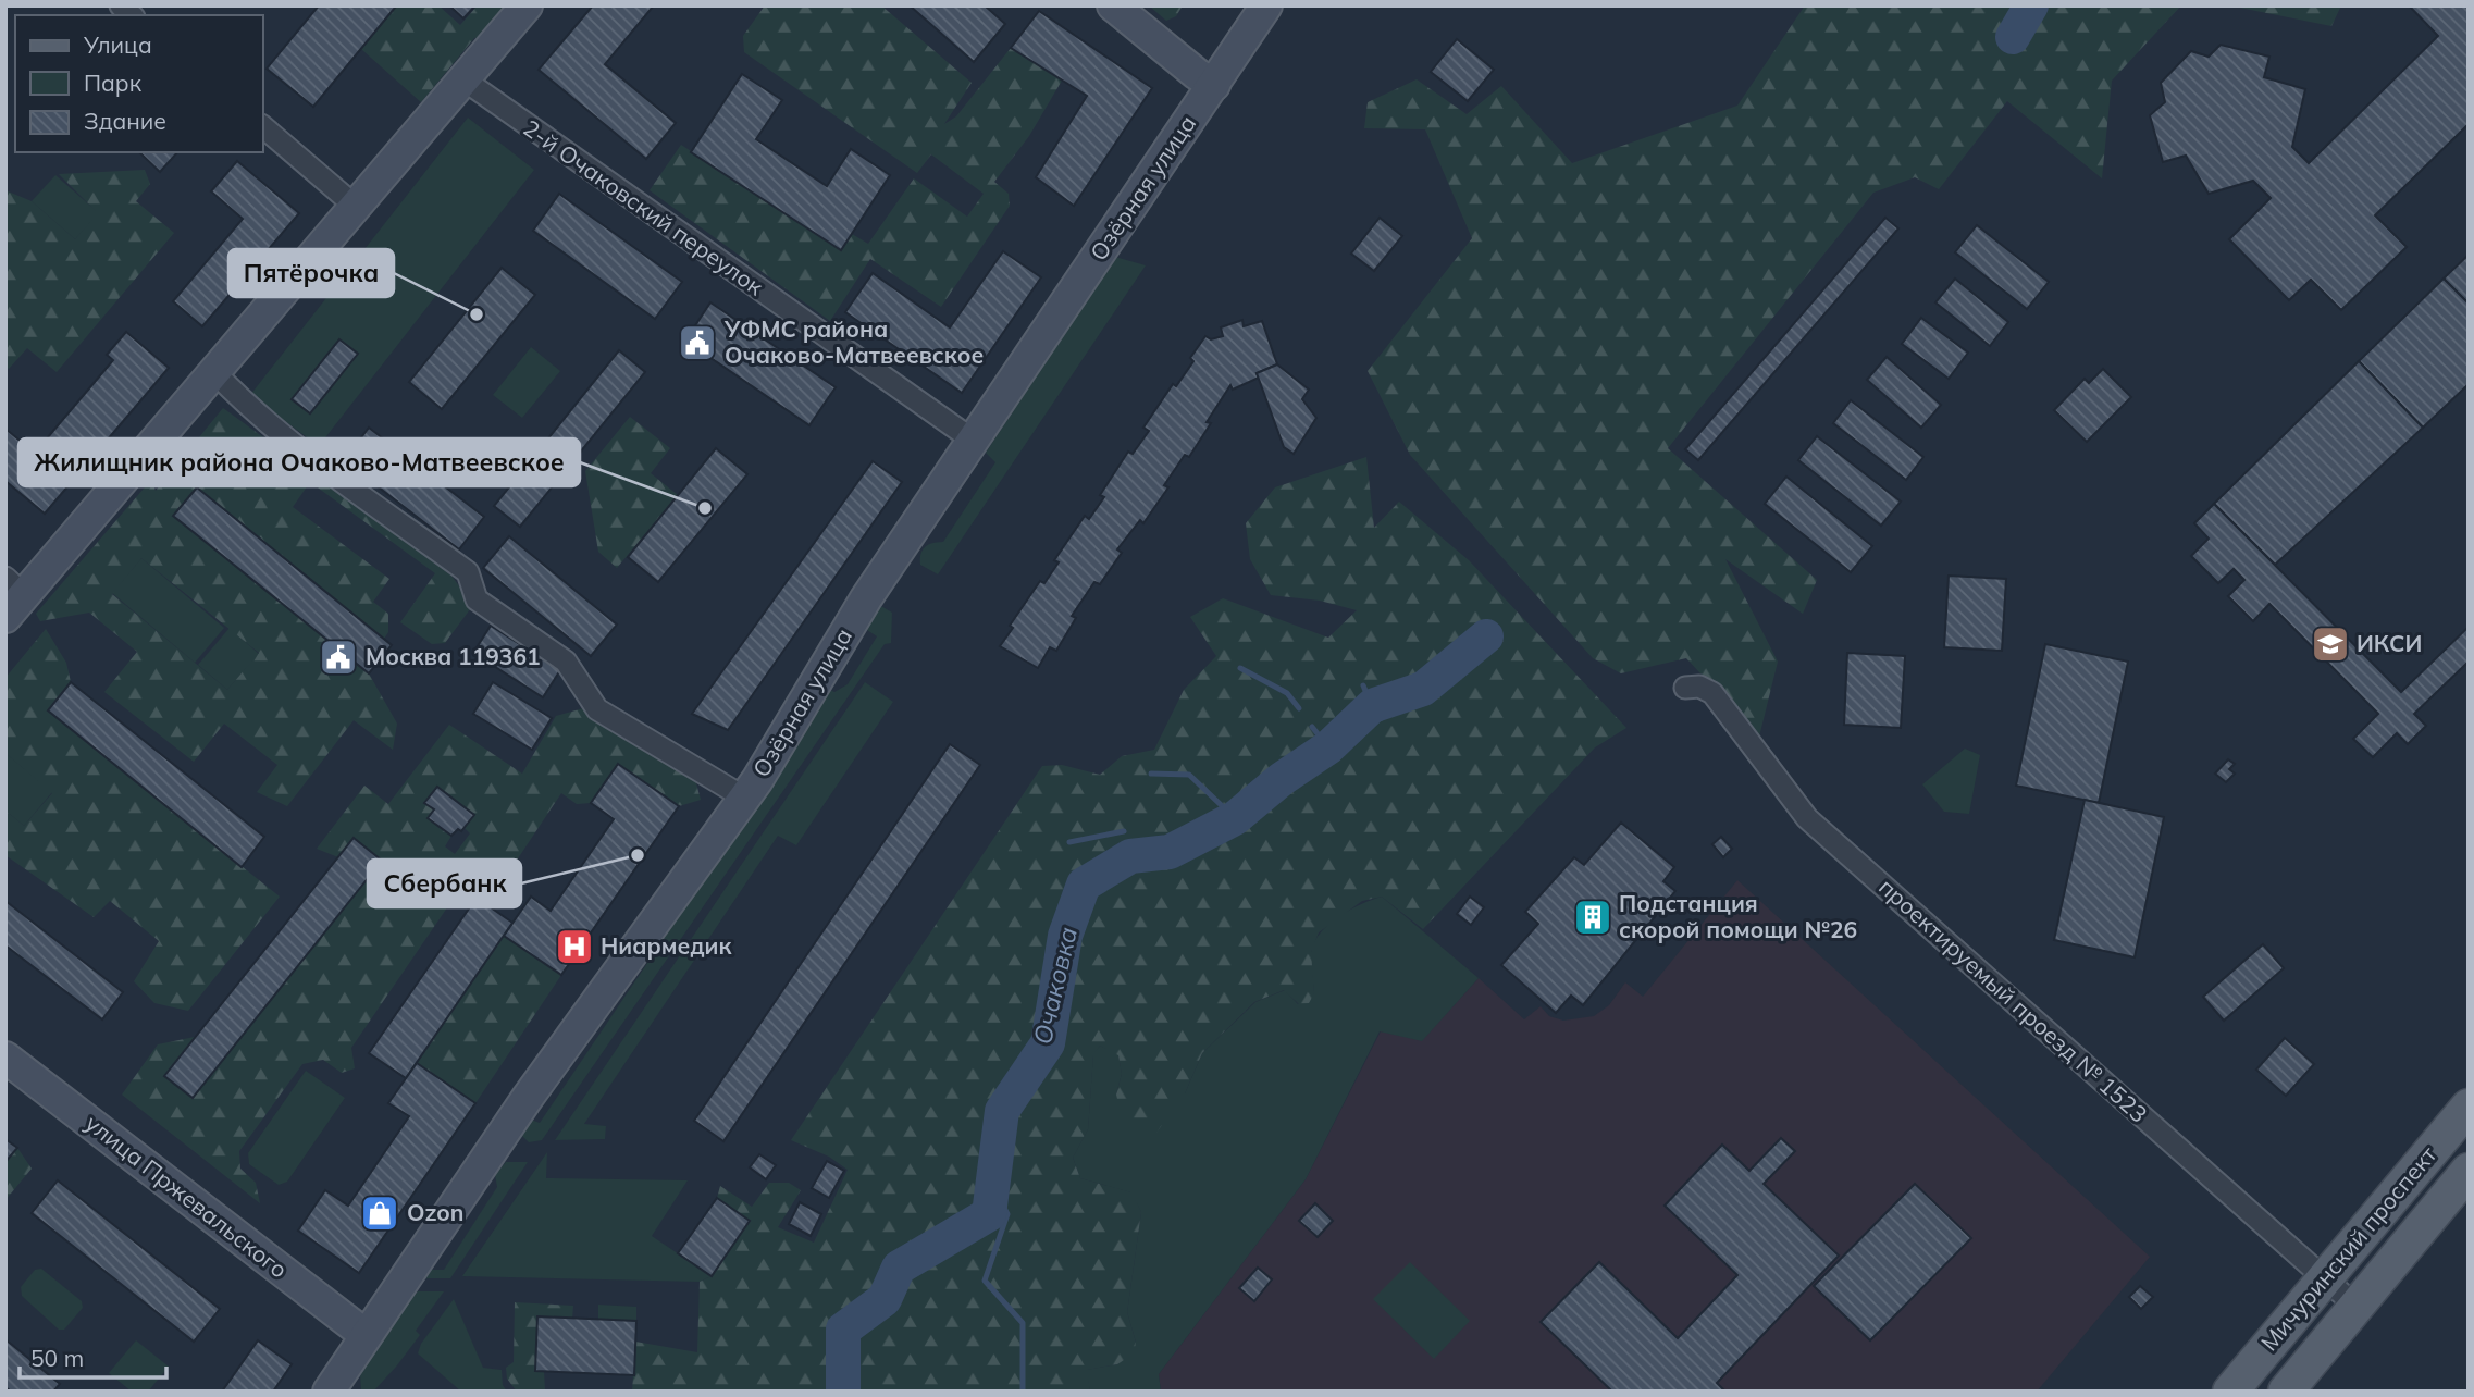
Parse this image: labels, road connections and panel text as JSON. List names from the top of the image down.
{
  "streets": {
    "main road": ["Мичуринский проспект"],
    "street": [
      "Озёрная улица",
      "2-й Очаковский переулок",
      "проектируемый проезд № 1523",
      "улица Пржевальского"
    ]
  },
  "crossings": [
    ["Озёрная улица", "2-й Очаковский переулок"],
    ["Озёрная улица", "улица Пржевальского"],
    ["проектируемый проезд № 1523", "Мичуринский проспект"]
  ],
  "water": ["Очаковка"],
  "places": {
    "other": ["Пятёрочка", "Жилищник района Очаково-Матвеевское", "Сбербанк"],
    "public building": ["УФМС района Очаково-Матвеевское", "Москва 119361"],
    "school or university": ["ИКСИ"],
    "building": ["Подстанция скорой помощи №26"],
    "hospital": ["Ниармедик"],
    "shop": ["Ozon"]
  },
  "legend": ["Улица", "Парк", "Здание"],
  "scale_bar": "50 m"
}
